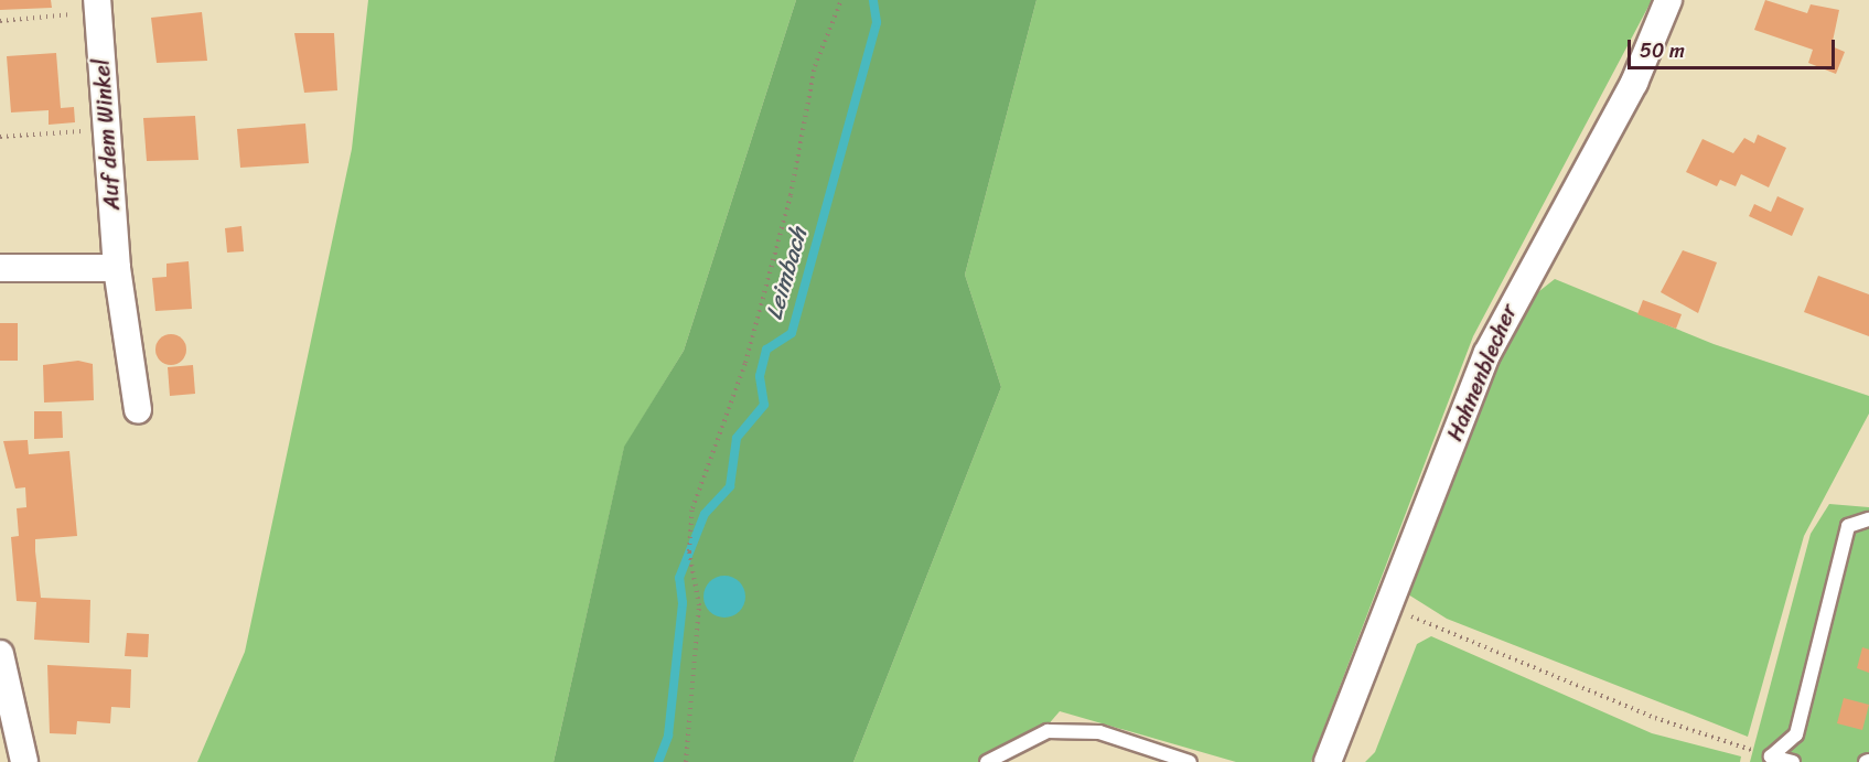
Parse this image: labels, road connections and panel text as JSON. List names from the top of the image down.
{
  "streets": {
    "street": ["Auf dem Winkel", "Hahnenblecher"]
  },
  "water": ["Leimbach"],
  "scale_bar": "50 m"
}
